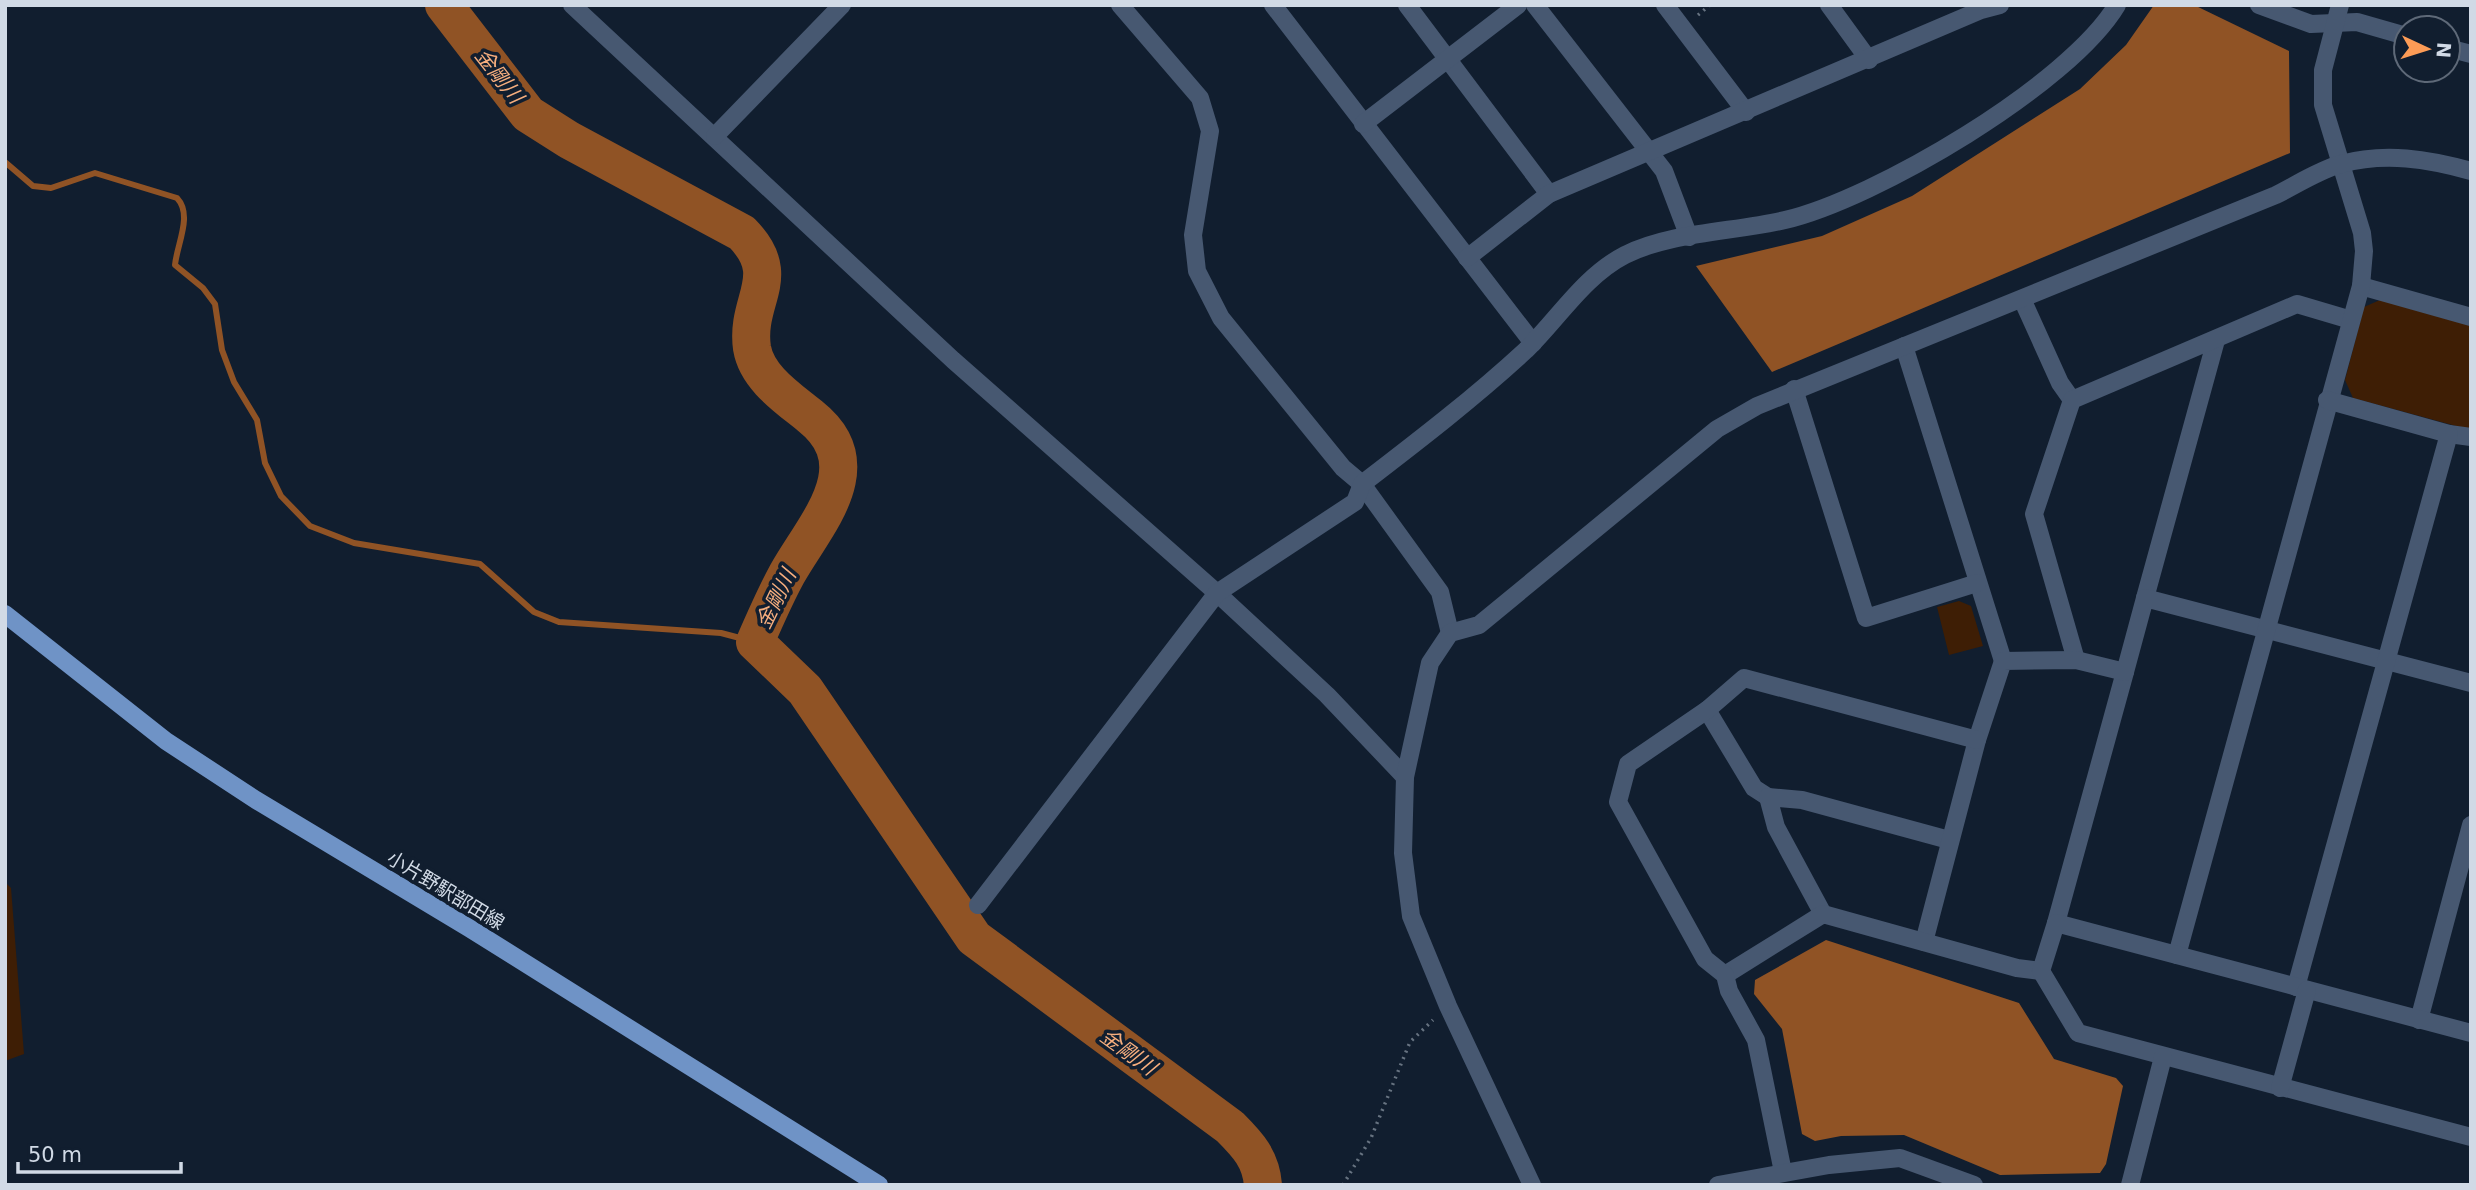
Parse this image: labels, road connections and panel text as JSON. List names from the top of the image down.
{
  "streets": {
    "main road": ["小片野駅部田線"]
  },
  "water": ["金剛川"],
  "scale_bar": "50 m",
  "north": "right"
}
